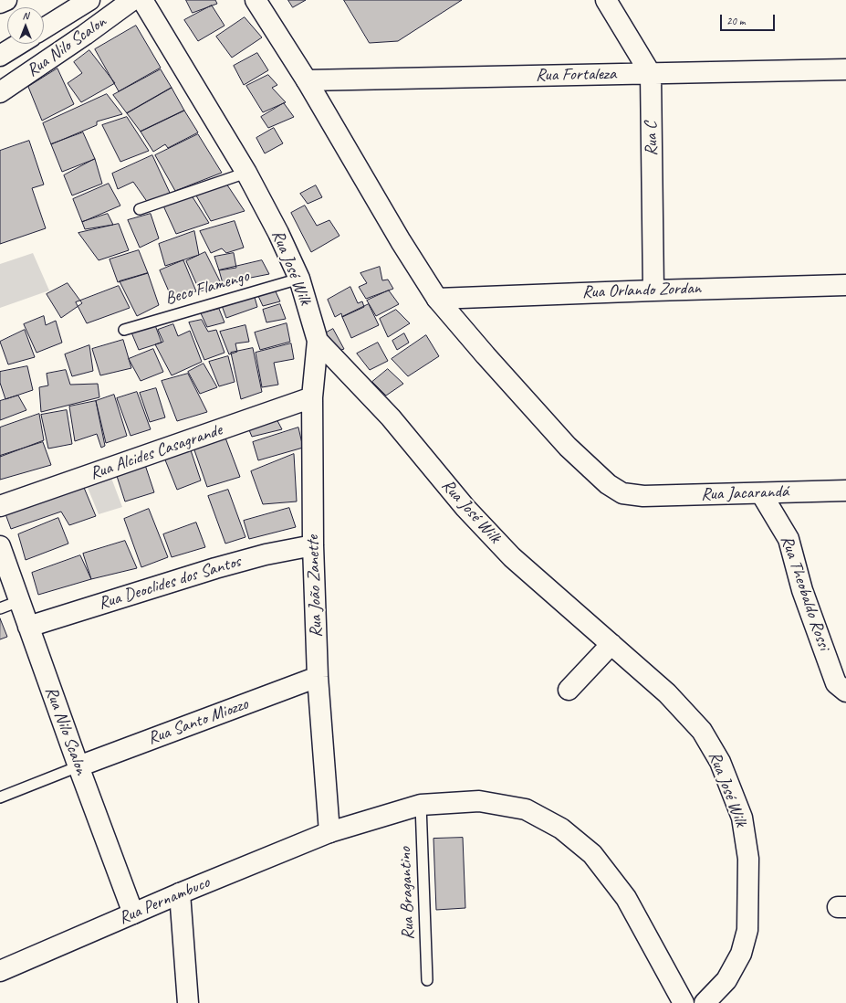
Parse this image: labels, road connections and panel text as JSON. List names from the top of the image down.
{
  "streets": {
    "street": [
      "Rua Nilo Scalon",
      "Rua Fortaleza",
      "Rua C",
      "Rua José Wilk",
      "Rua Orlando Zordan",
      "Rua Alcides Casagrande",
      "Rua Jacarandá",
      "Rua Deoclides dos Santos",
      "Rua João Zanette",
      "Rua Theobaldo Rossi",
      "Rua Santo Miozzo",
      "Rua Pernambuco"
    ],
    "lane": ["Beco Flamengo", "Rua Bragantino"]
  },
  "crossings": [
    ["Rua Nilo Scalon", "Rua Deoclides dos Santos"],
    ["Rua Nilo Scalon", "Rua Santo Miozzo"],
    ["Rua Nilo Scalon", "Rua Pernambuco"],
    ["Rua Fortaleza", "Rua C"],
    ["Rua Fortaleza", "Rua Jacarandá"],
    ["Rua C", "Rua Orlando Zordan"],
    ["Rua José Wilk", "Beco Flamengo"],
    ["Rua José Wilk", "Rua João Zanette"],
    ["Rua Orlando Zordan", "Rua Jacarandá"],
    ["Rua Alcides Casagrande", "Rua João Zanette"],
    ["Rua Jacarandá", "Rua Theobaldo Rossi"],
    ["Rua Deoclides dos Santos", "Rua João Zanette"],
    ["Rua João Zanette", "Rua Santo Miozzo"],
    ["Rua João Zanette", "Rua Pernambuco"],
    ["Rua Bragantino", "Rua Pernambuco"]
  ],
  "scale_bar": "20 m",
  "north": "top"
}
